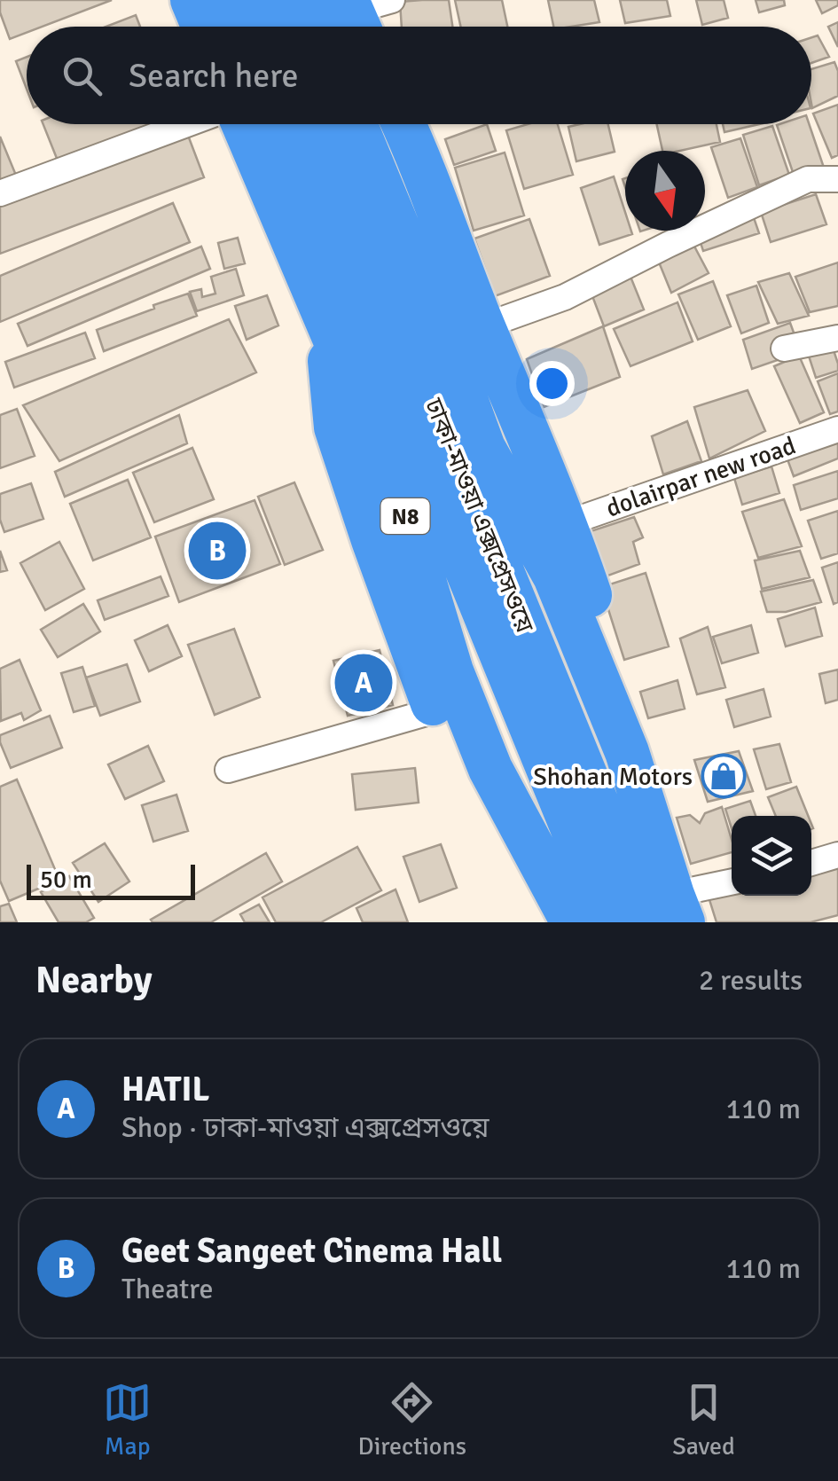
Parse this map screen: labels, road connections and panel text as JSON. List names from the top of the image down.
{
  "streets": {
    "highway": ["ঢাকা-মাওয়া এক্সপ্রেসওয়ে", "N8"],
    "street": ["dolairpar new road"]
  },
  "places": {
    "shop": ["Shohan Motors"]
  },
  "scale_bar": "50 m",
  "north": "bottom",
  "page": {
    "search": "Search here",
    "pins": ["B", "A"],
    "scale": "50 m",
    "heading": ["Nearby", "2 results"],
    "list": [
      {
        "mark": "A",
        "name": "HATIL",
        "note": "Shop · ঢাকা-মাওয়া এক্সপ্রেসওয়ে",
        "value": "110 m"
      },
      {
        "mark": "B",
        "name": "Geet Sangeet Cinema Hall",
        "note": "Theatre",
        "value": "110 m"
      }
    ],
    "nav": ["Map", "Directions", "Saved"]
  }
}
